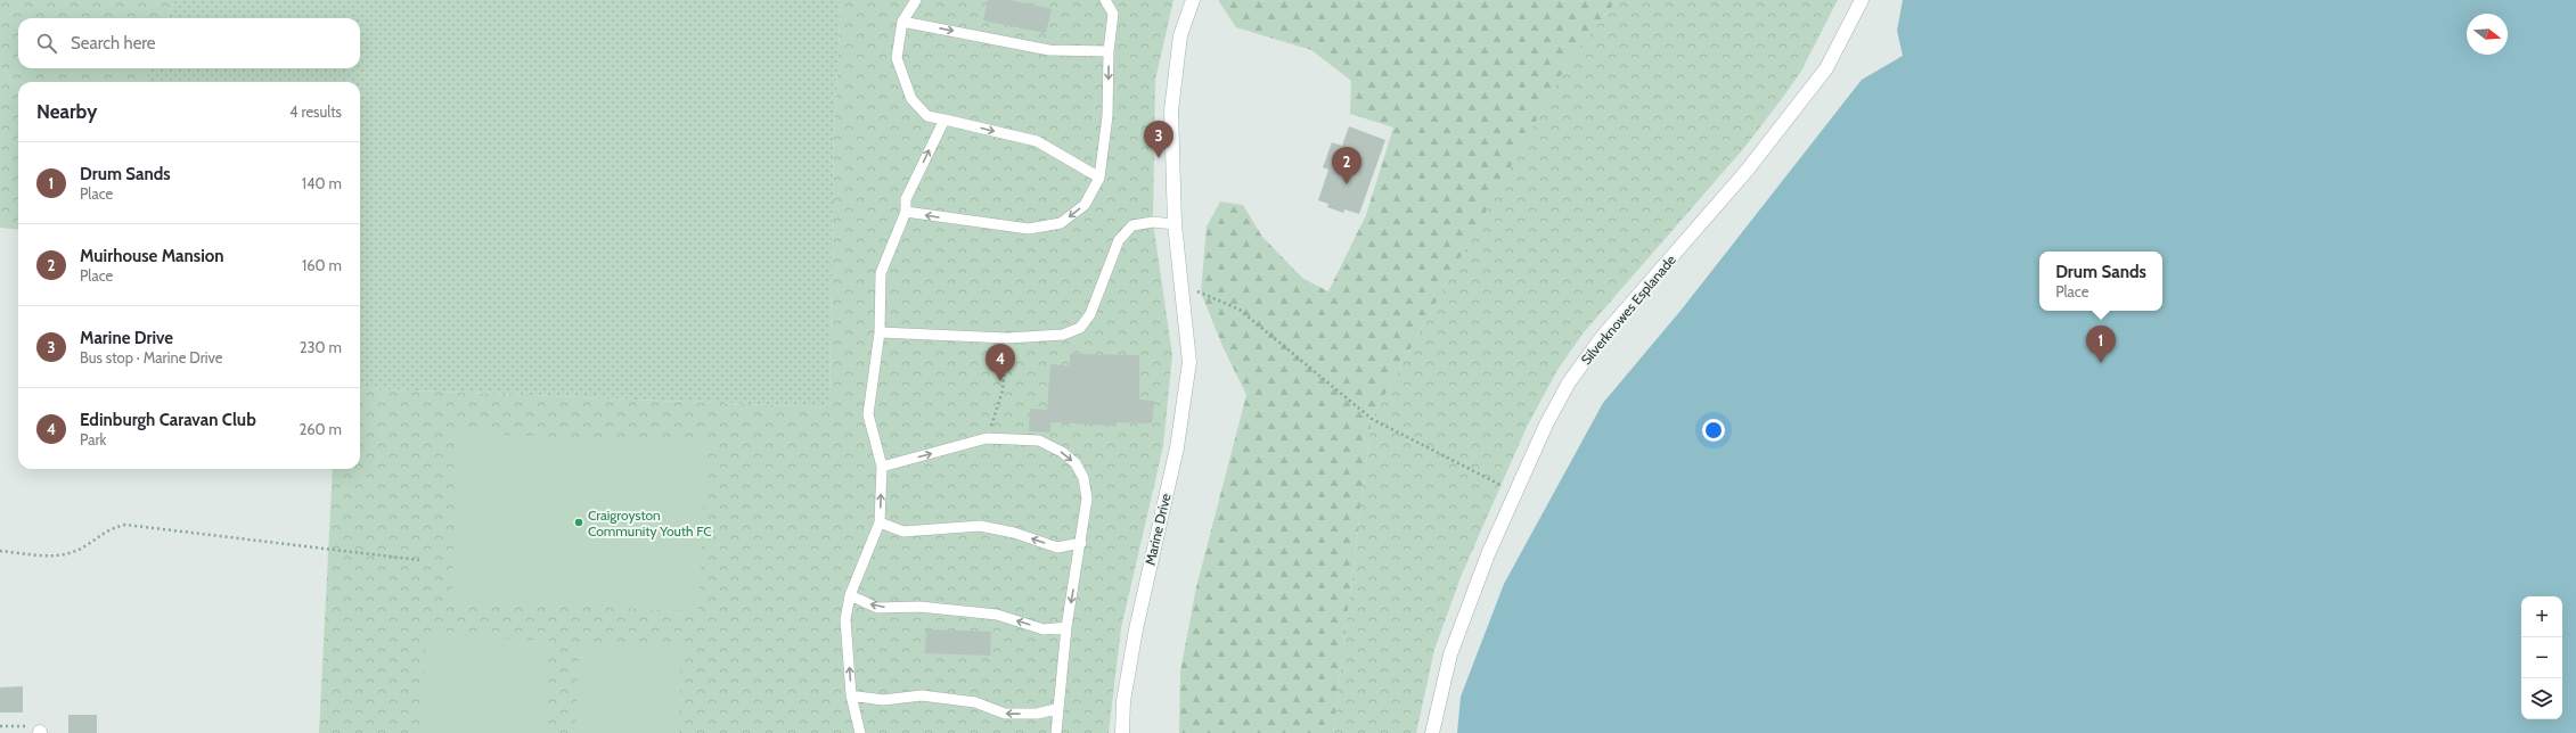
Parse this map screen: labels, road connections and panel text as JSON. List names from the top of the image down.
{
  "streets": {
    "street": ["Silverknowes Esplanade", "Marine Drive"]
  },
  "places": ["Craigroyston Community Youth FC"],
  "north": "right",
  "page": {
    "search": "Search here",
    "heading": ["Nearby", "4 results"],
    "pins": [
      "3",
      "2",
      "1",
      "4"
    ],
    "list": [
      {
        "mark": "1",
        "name": "Drum Sands",
        "note": "Place",
        "value": "140 m"
      },
      {
        "mark": "2",
        "name": "Muirhouse Mansion",
        "note": "Place",
        "value": "160 m"
      },
      {
        "mark": "3",
        "name": "Marine Drive",
        "note": "Bus stop · Marine Drive",
        "value": "230 m"
      },
      {
        "mark": "4",
        "name": "Edinburgh Caravan Club",
        "note": "Park",
        "value": "260 m"
      }
    ],
    "popup": ["Drum Sands", "Place"],
    "map_buttons": ["+", "−"]
  }
}
